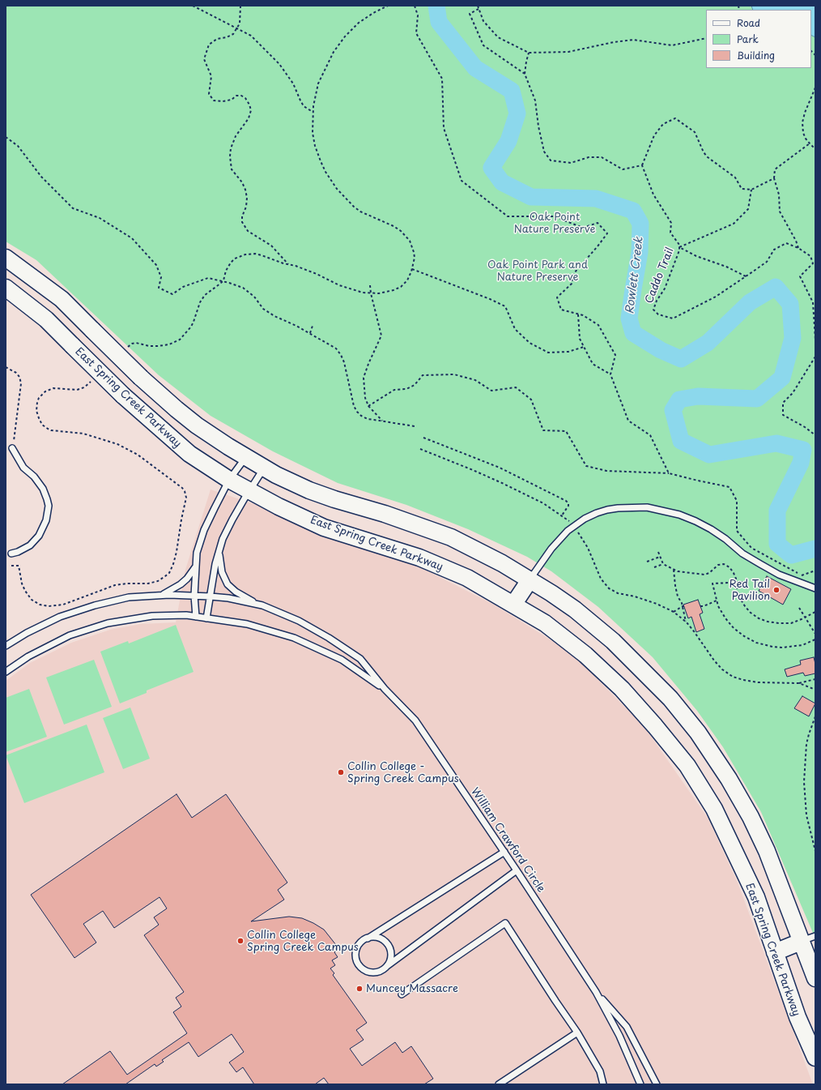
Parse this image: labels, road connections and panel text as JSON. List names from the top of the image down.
{
  "streets": {
    "main road": ["East Spring Creek Parkway"],
    "lane": ["William Crawford Circle"],
    "path": ["Caddo Trail"]
  },
  "water": ["Rowlett Creek"],
  "parks": ["Oak Point Nature Preserve", "Oak Point Park and Nature Preserve"],
  "places": [
    "Red Tail Pavilion",
    "Collin College - Spring Creek Campus",
    "Collin College Spring Creek Campus",
    "Muncey Massacre"
  ],
  "legend": ["Road", "Park", "Building"]
}
